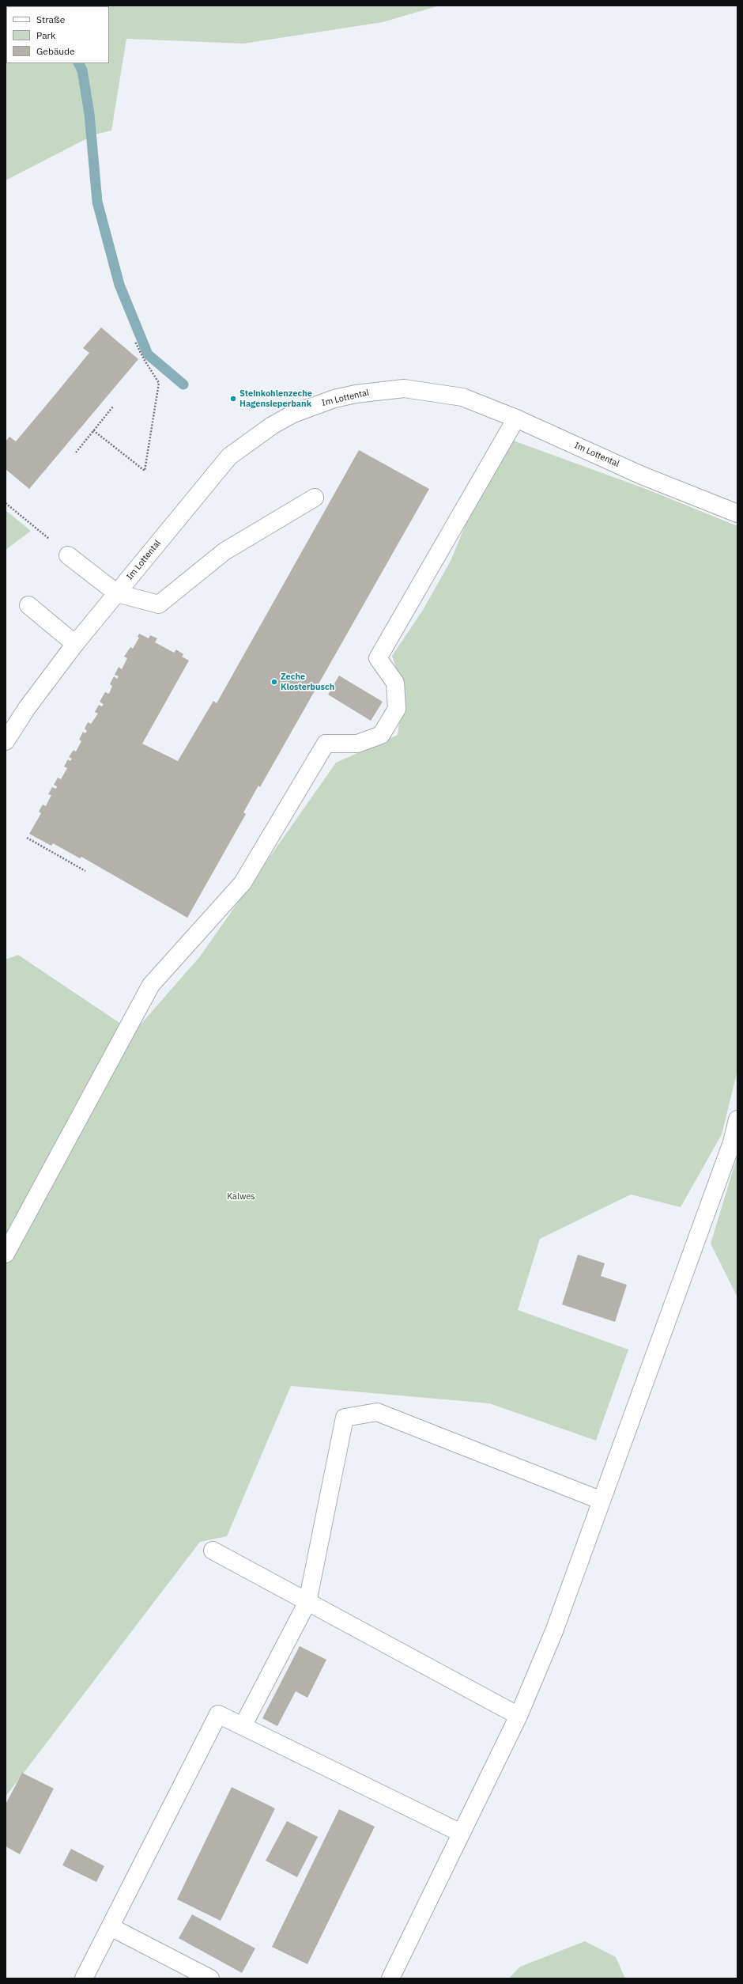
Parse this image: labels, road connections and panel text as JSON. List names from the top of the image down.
{
  "streets": {
    "street": ["Im Lottental"]
  },
  "parks": ["Kalwes"],
  "places": ["Steinkohlenzeche Hagensieperbank", "Zeche Klosterbusch"],
  "legend": ["Straße", "Park", "Gebäude"]
}
